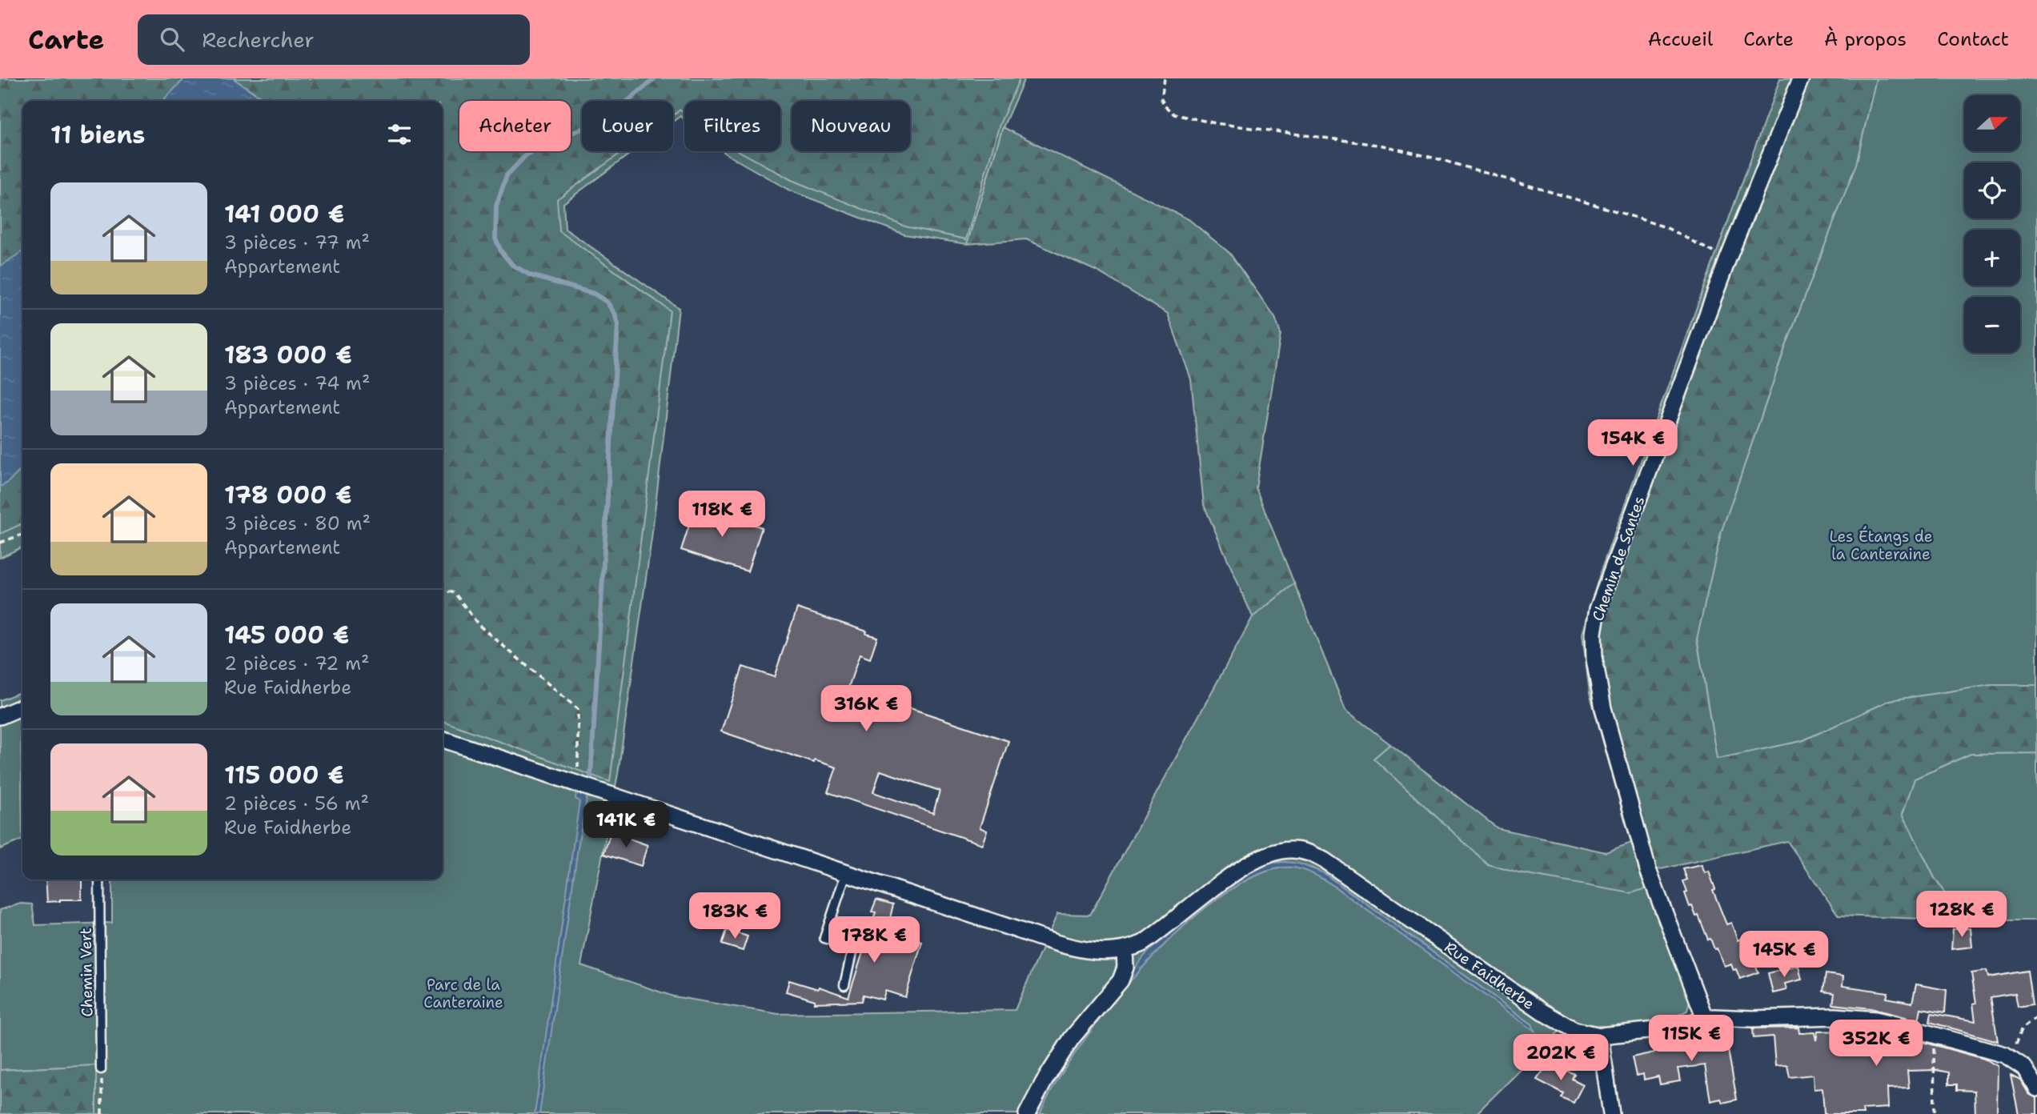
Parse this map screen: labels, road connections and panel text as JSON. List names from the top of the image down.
{
  "streets": {
    "street": ["Chemin de Santes", "Rue Faidherbe"],
    "lane": ["Chemin Vert"]
  },
  "crossings": [
    ["Chemin de Santes", "Rue Faidherbe"]
  ],
  "parks": ["Les Étangs de la Canteraine", "Parc de la Canteraine"],
  "north": "right",
  "page": {
    "header": "Carte",
    "search": "Rechercher",
    "nav": [
      "Accueil",
      "Carte",
      "À propos",
      "Contact"
    ],
    "map_buttons": ["+", "−"],
    "chip": [
      "Acheter",
      "Louer",
      "Filtres",
      "Nouveau"
    ],
    "heading": "11 biens",
    "list": [
      {
        "name": "141 000 €",
        "note": "3 pièces · 77 m² · Appartement"
      },
      {
        "name": "183 000 €",
        "note": "3 pièces · 74 m² · Appartement"
      },
      {
        "name": "178 000 €",
        "note": "3 pièces · 80 m² · Appartement"
      },
      {
        "name": "145 000 €",
        "note": "2 pièces · 72 m² · Rue Faidherbe"
      },
      {
        "name": "115 000 €",
        "note": "2 pièces · 56 m² · Rue Faidherbe"
      }
    ],
    "price": [
      "154K €",
      "118K €",
      "316K €",
      "141K €",
      "128K €",
      "183K €",
      "178K €",
      "145K €",
      "115K €",
      "352K €",
      "202K €"
    ]
  }
}
